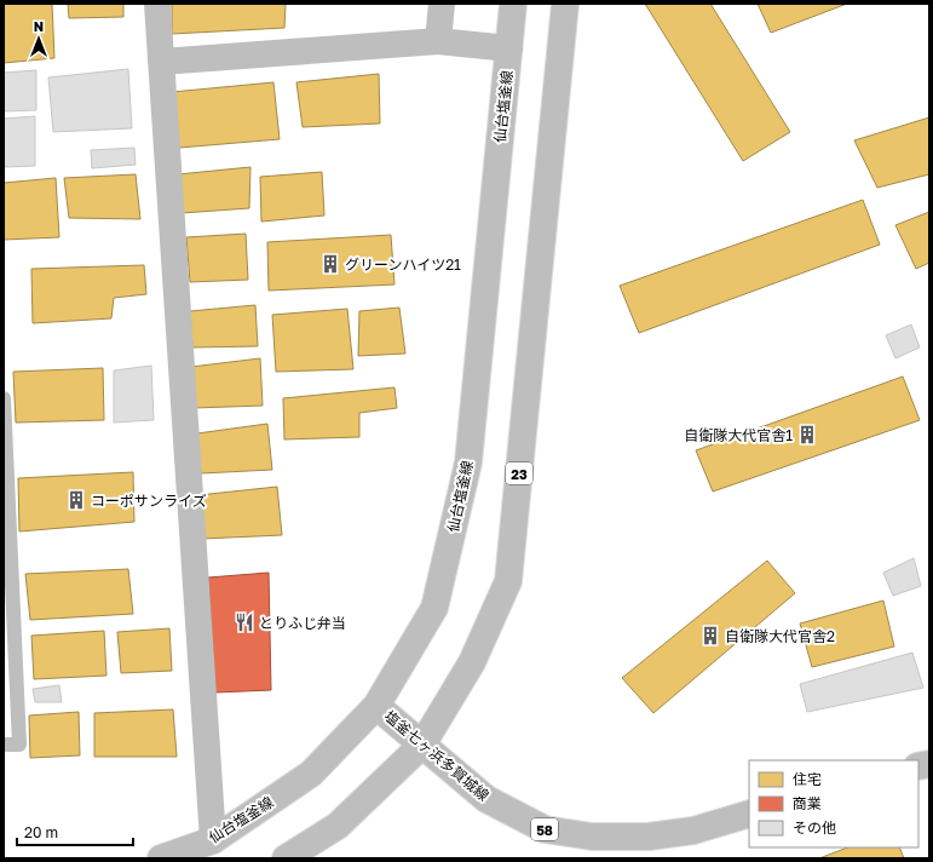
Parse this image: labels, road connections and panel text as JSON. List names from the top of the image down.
{
  "streets": {
    "main road": [
      "仙台塩釜線",
      "23",
      "塩釜七ヶ浜多賀城線",
      "58"
    ]
  },
  "crossings": [
    ["仙台塩釜線", "塩釜七ヶ浜多賀城線"],
    ["23", "塩釜七ヶ浜多賀城線"]
  ],
  "places": {
    "building": [
      "グリーンハイツ21",
      "自衛隊大代官舎1",
      "コーポサンライズ",
      "自衛隊大代官舎2"
    ],
    "restaurant": ["とりふじ弁当"]
  },
  "legend": ["住宅", "商業", "その他"],
  "scale_bar": "20 m",
  "north": "top"
}
